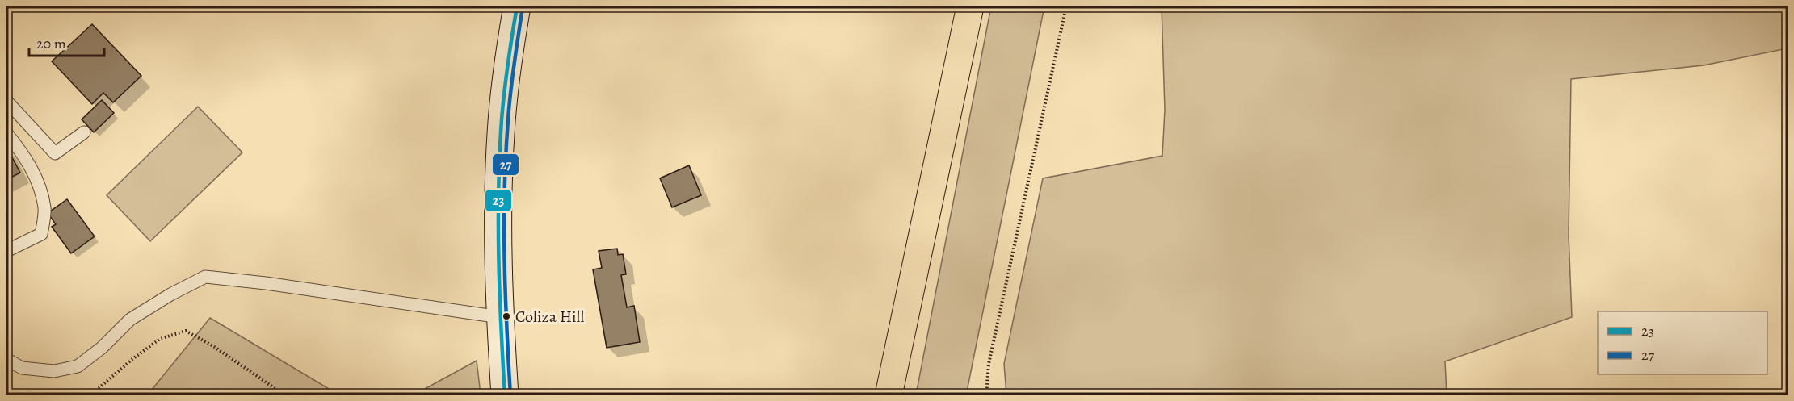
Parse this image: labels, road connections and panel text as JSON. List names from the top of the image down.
{
  "places": ["Coliza Hill"],
  "lines": ["transit line 23", "transit line 27"],
  "legend": ["23", "27"],
  "scale_bar": "20 m"
}
